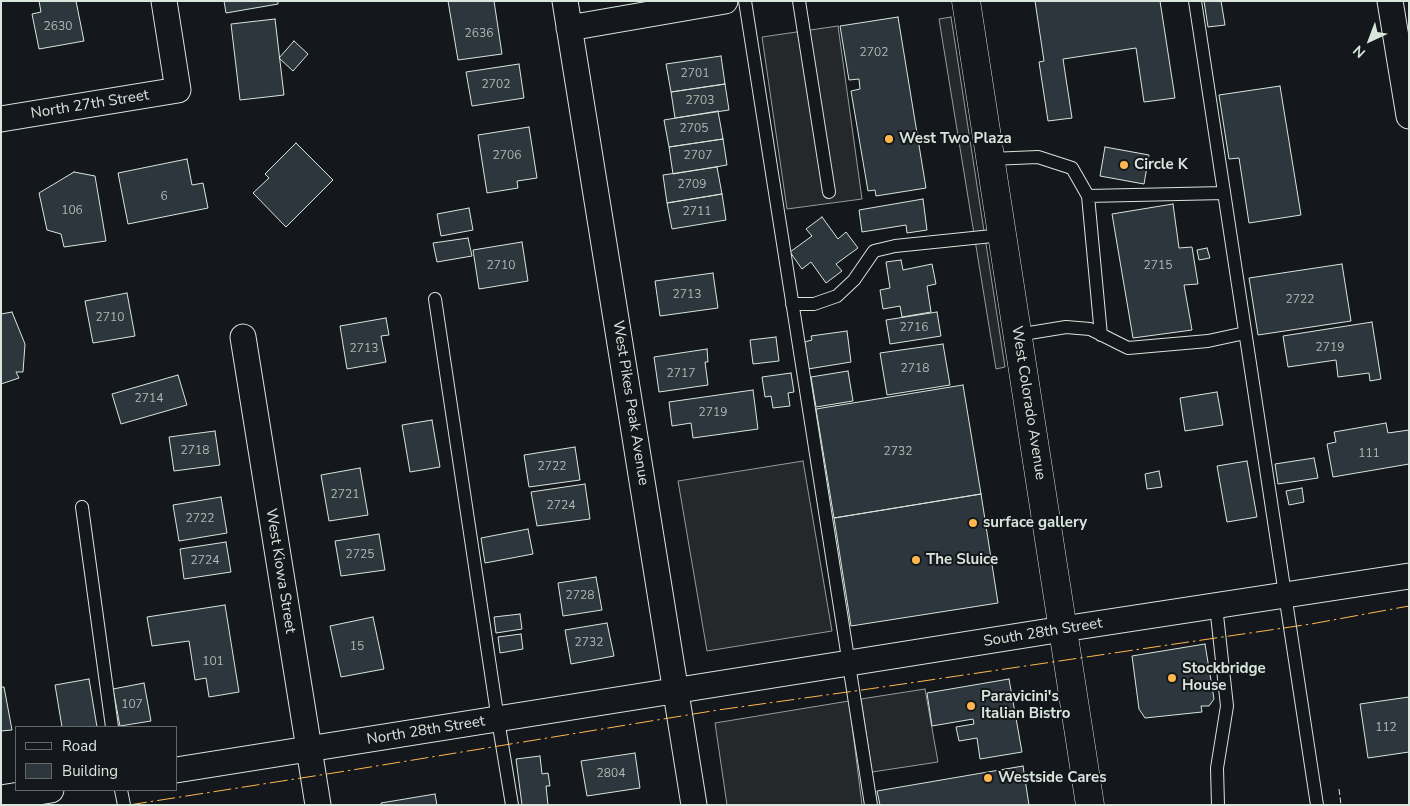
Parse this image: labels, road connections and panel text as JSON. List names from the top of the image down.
{
  "streets": {
    "main road": ["West Colorado Avenue"],
    "street": [
      "North 27th Street",
      "West Pikes Peak Avenue",
      "West Kiowa Street",
      "South 28th Street",
      "North 28th Street"
    ]
  },
  "crossings": [
    ["West Pikes Peak Avenue", "South 28th Street"],
    ["West Pikes Peak Avenue", "North 28th Street"],
    ["West Colorado Avenue", "South 28th Street"],
    ["West Kiowa Street", "North 28th Street"],
    ["South 28th Street", "North 28th Street"]
  ],
  "places": [
    "West Two Plaza",
    "Circle K",
    "surface gallery",
    "The Sluice",
    "Stockbridge House",
    "Paravicini's Italian Bistro",
    "Westside Cares"
  ],
  "house_numbers": [
    "2630",
    "2636",
    "2702",
    "2701",
    "2702",
    "2703",
    "2705",
    "2706",
    "2707",
    "2709",
    "6",
    "106",
    "2711",
    "2710",
    "2715",
    "2713",
    "2722",
    "2710",
    "2716",
    "2719",
    "2713",
    "2718",
    "2717",
    "2714",
    "2719",
    "2718",
    "2732",
    "111",
    "2722",
    "2721",
    "2724",
    "2722",
    "2725",
    "2724",
    "2728",
    "2732",
    "15",
    "101",
    "107",
    "112",
    "2804"
  ],
  "legend": ["Road", "Building"],
  "north": "bottom left"
}
